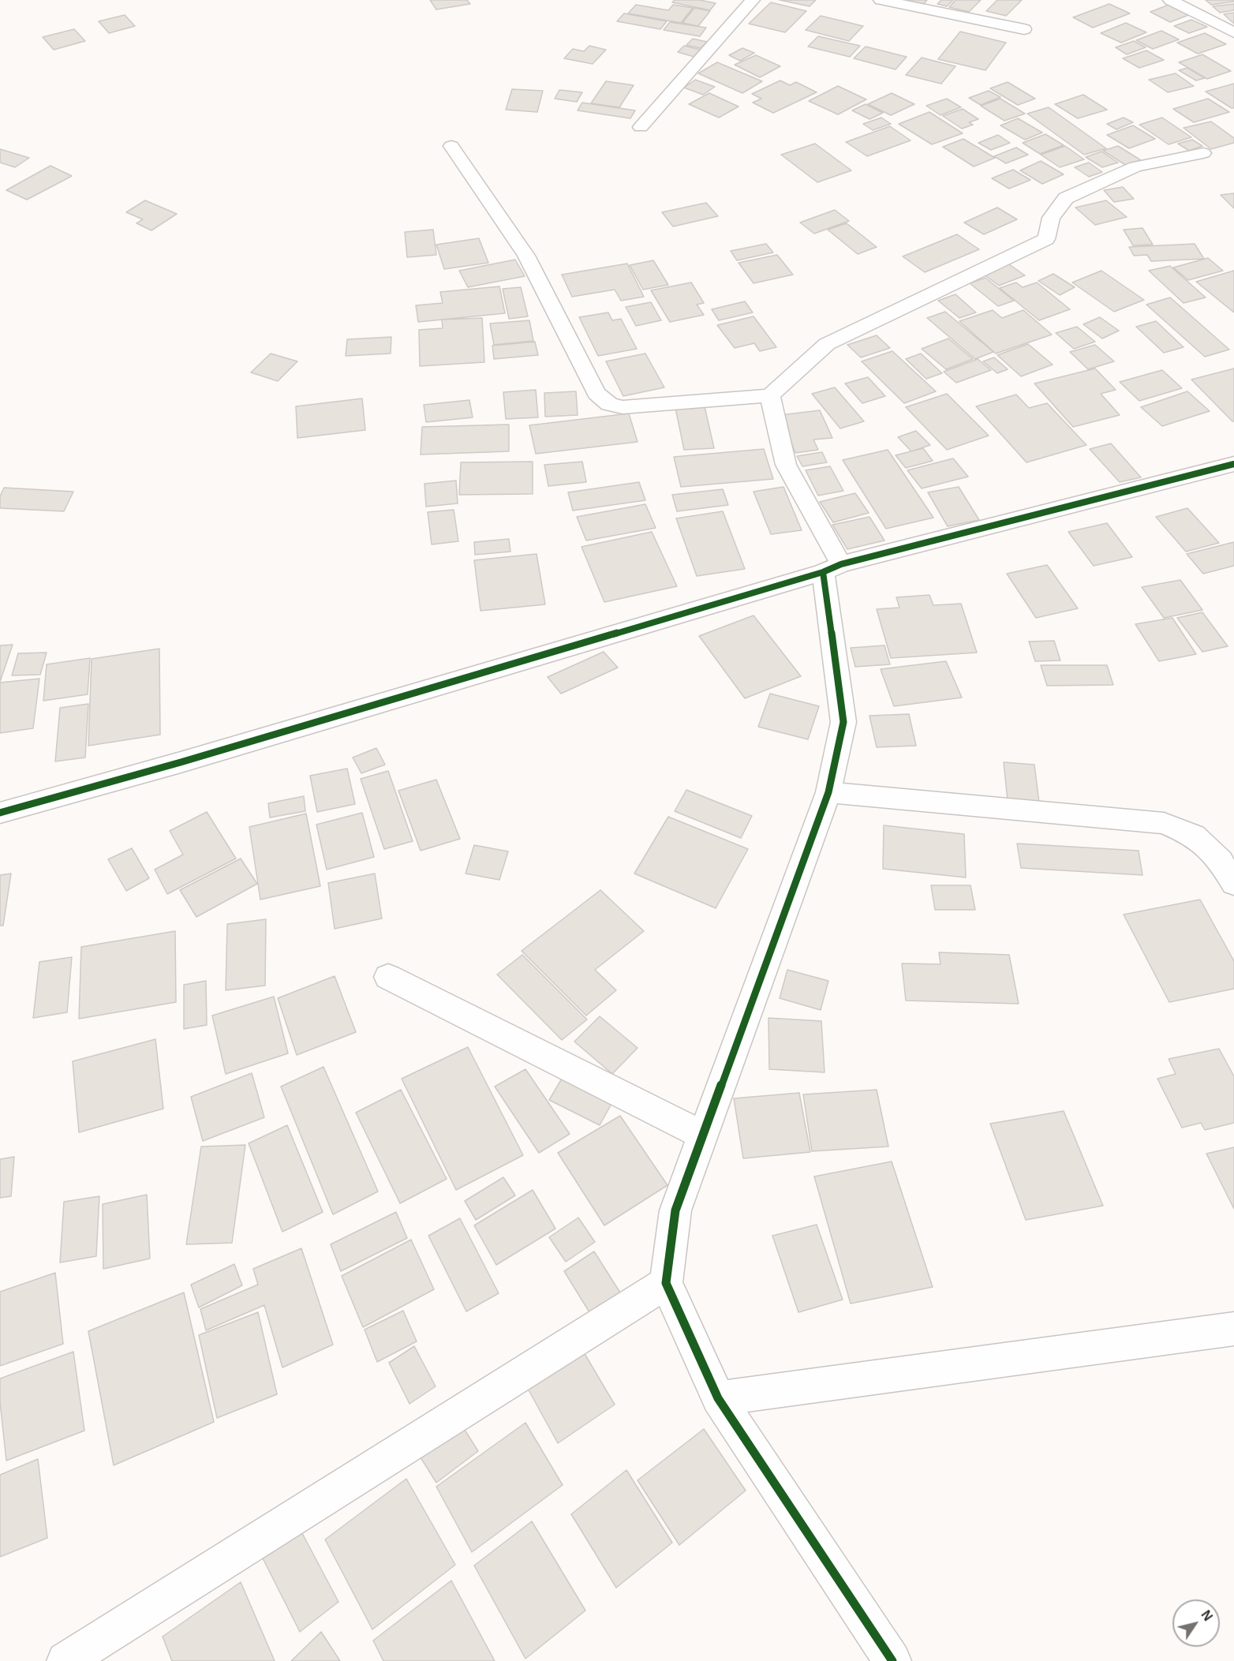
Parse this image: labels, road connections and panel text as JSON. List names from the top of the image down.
{
  "north": "top right"
}
